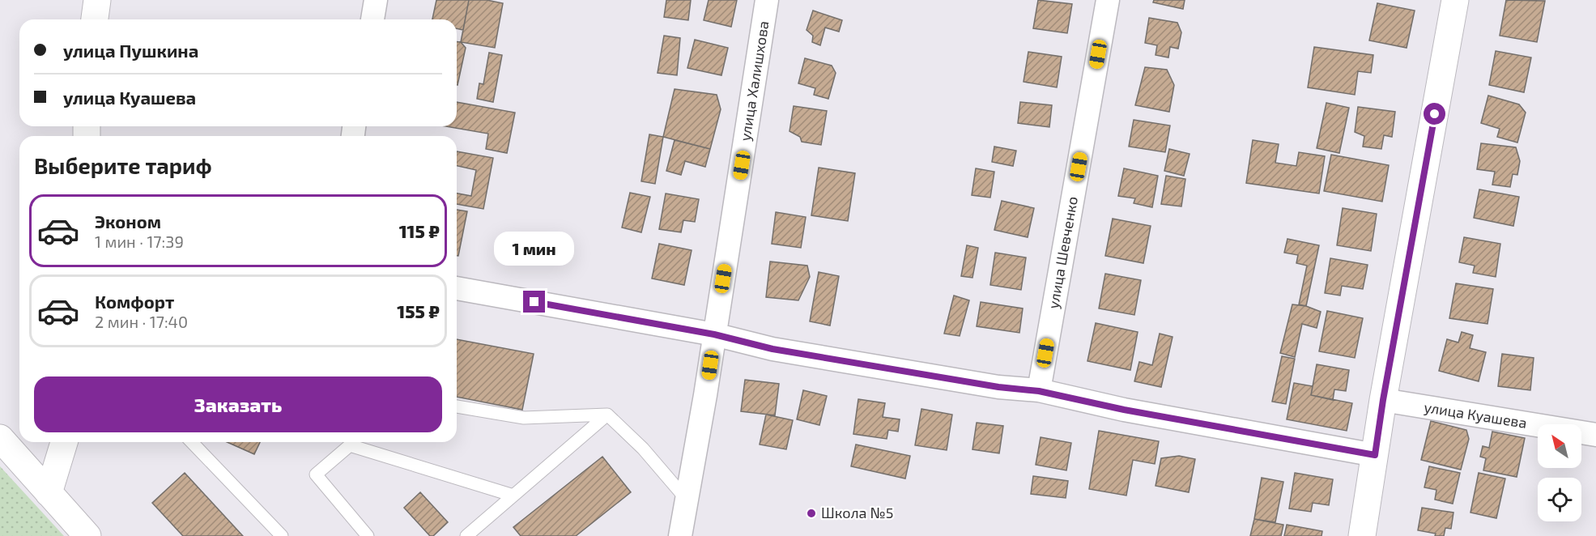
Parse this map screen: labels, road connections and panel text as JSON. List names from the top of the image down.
{
  "streets": {
    "street": ["улица Халишхова", "улица Шевченко", "улица Куашева"]
  },
  "places": ["Школа №5"],
  "north": "top left",
  "page": {
    "banner": ["улица Пушкина", "улица Куашева"],
    "heading": "Выберите тариф",
    "list": [
      {
        "name": "Эконом",
        "note": "1 мин · 17:39",
        "value": "115 ₽"
      },
      {
        "name": "Комфорт",
        "note": "2 мин · 17:40",
        "value": "155 ₽"
      }
    ],
    "bubble": "1 мин",
    "buttons": "Заказать"
  }
}
